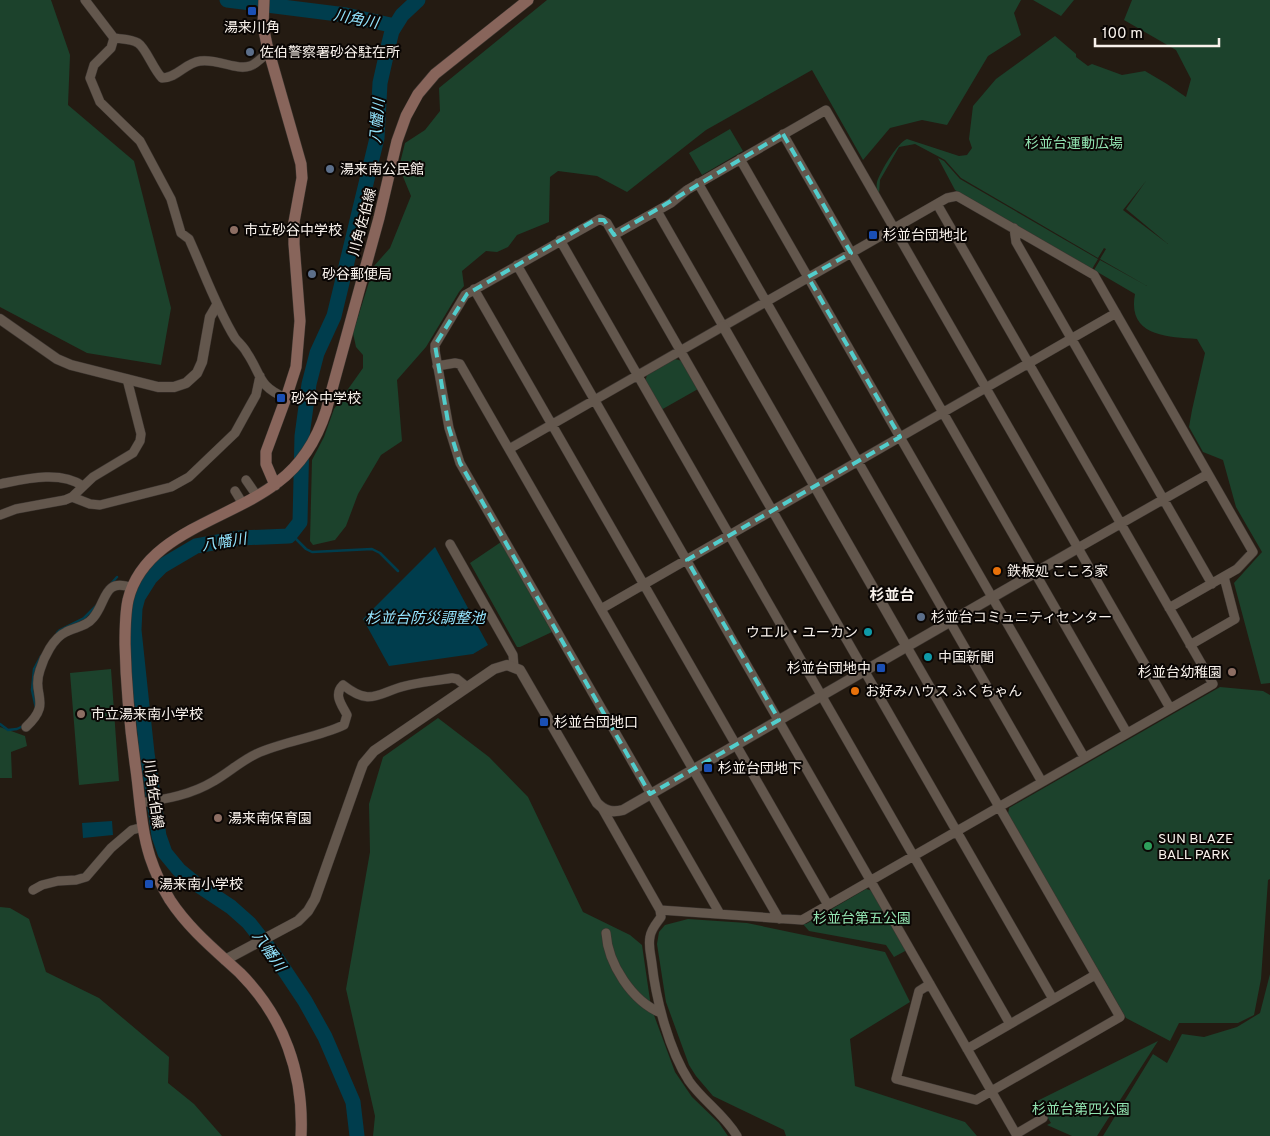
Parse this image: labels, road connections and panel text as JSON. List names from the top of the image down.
{
  "streets": {
    "main road": ["川角佐伯線"]
  },
  "districts": ["杉並台"],
  "water": ["川角川", "八幡川", "杉並台防災調整池"],
  "parks": ["杉並台運動広場", "杉並台第五公園", "杉並台第四公園"],
  "places": {
    "transit": [
      "湯来川角",
      "杉並台団地北",
      "砂谷中学校",
      "杉並台団地中",
      "杉並台団地口",
      "杉並台団地下",
      "湯来南小学校"
    ],
    "other": [
      "佐伯警察署砂谷駐在所",
      "湯来南公民館",
      "市立砂谷中学校",
      "砂谷郵便局",
      "鉄板処 こころ家",
      "杉並台コミュニティセンター",
      "ウエル・ユーカン",
      "中国新聞",
      "杉並台幼稚園",
      "お好みハウス ふくちゃん",
      "市立湯来南小学校",
      "湯来南保育園",
      "SUN BLAZE BALL PARK"
    ]
  },
  "scale_bar": "100 m"
}
